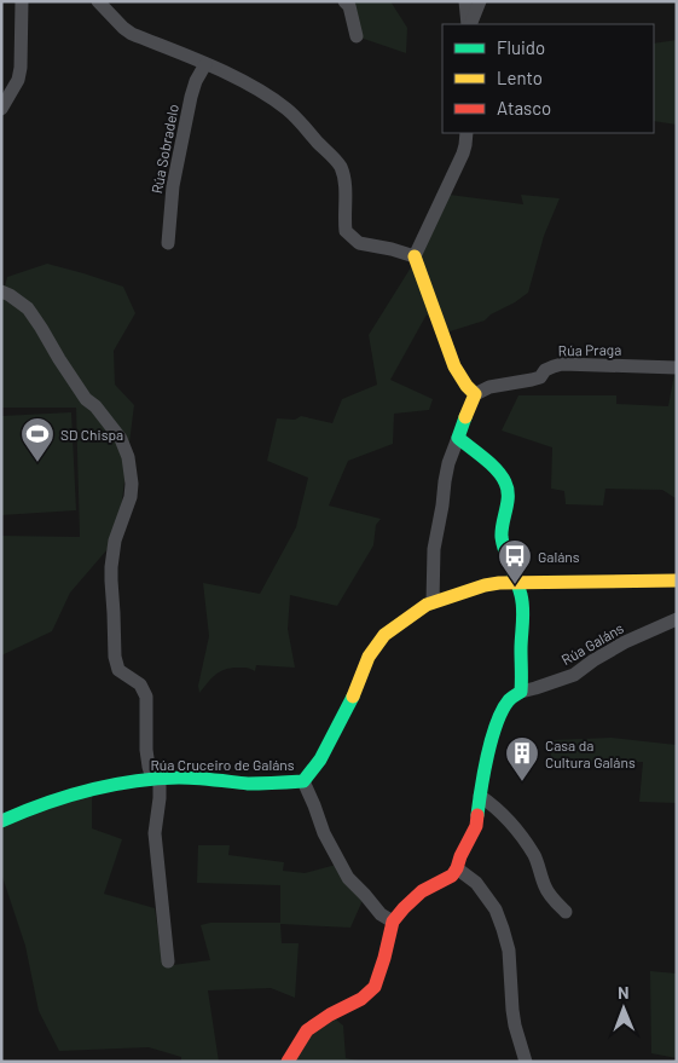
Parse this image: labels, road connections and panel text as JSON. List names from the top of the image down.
{
  "streets": {
    "street": [
      "Rúa Sobradelo",
      "Rúa Praga",
      "Rúa Galáns",
      "Rúa Cruceiro de Galáns"
    ]
  },
  "places": {
    "sports": ["SD Chispa"],
    "bus stop": ["Galáns"],
    "building": ["Casa da Cultura Galáns"]
  },
  "legend": ["Fluido", "Lento", "Atasco"],
  "north": "top"
}
